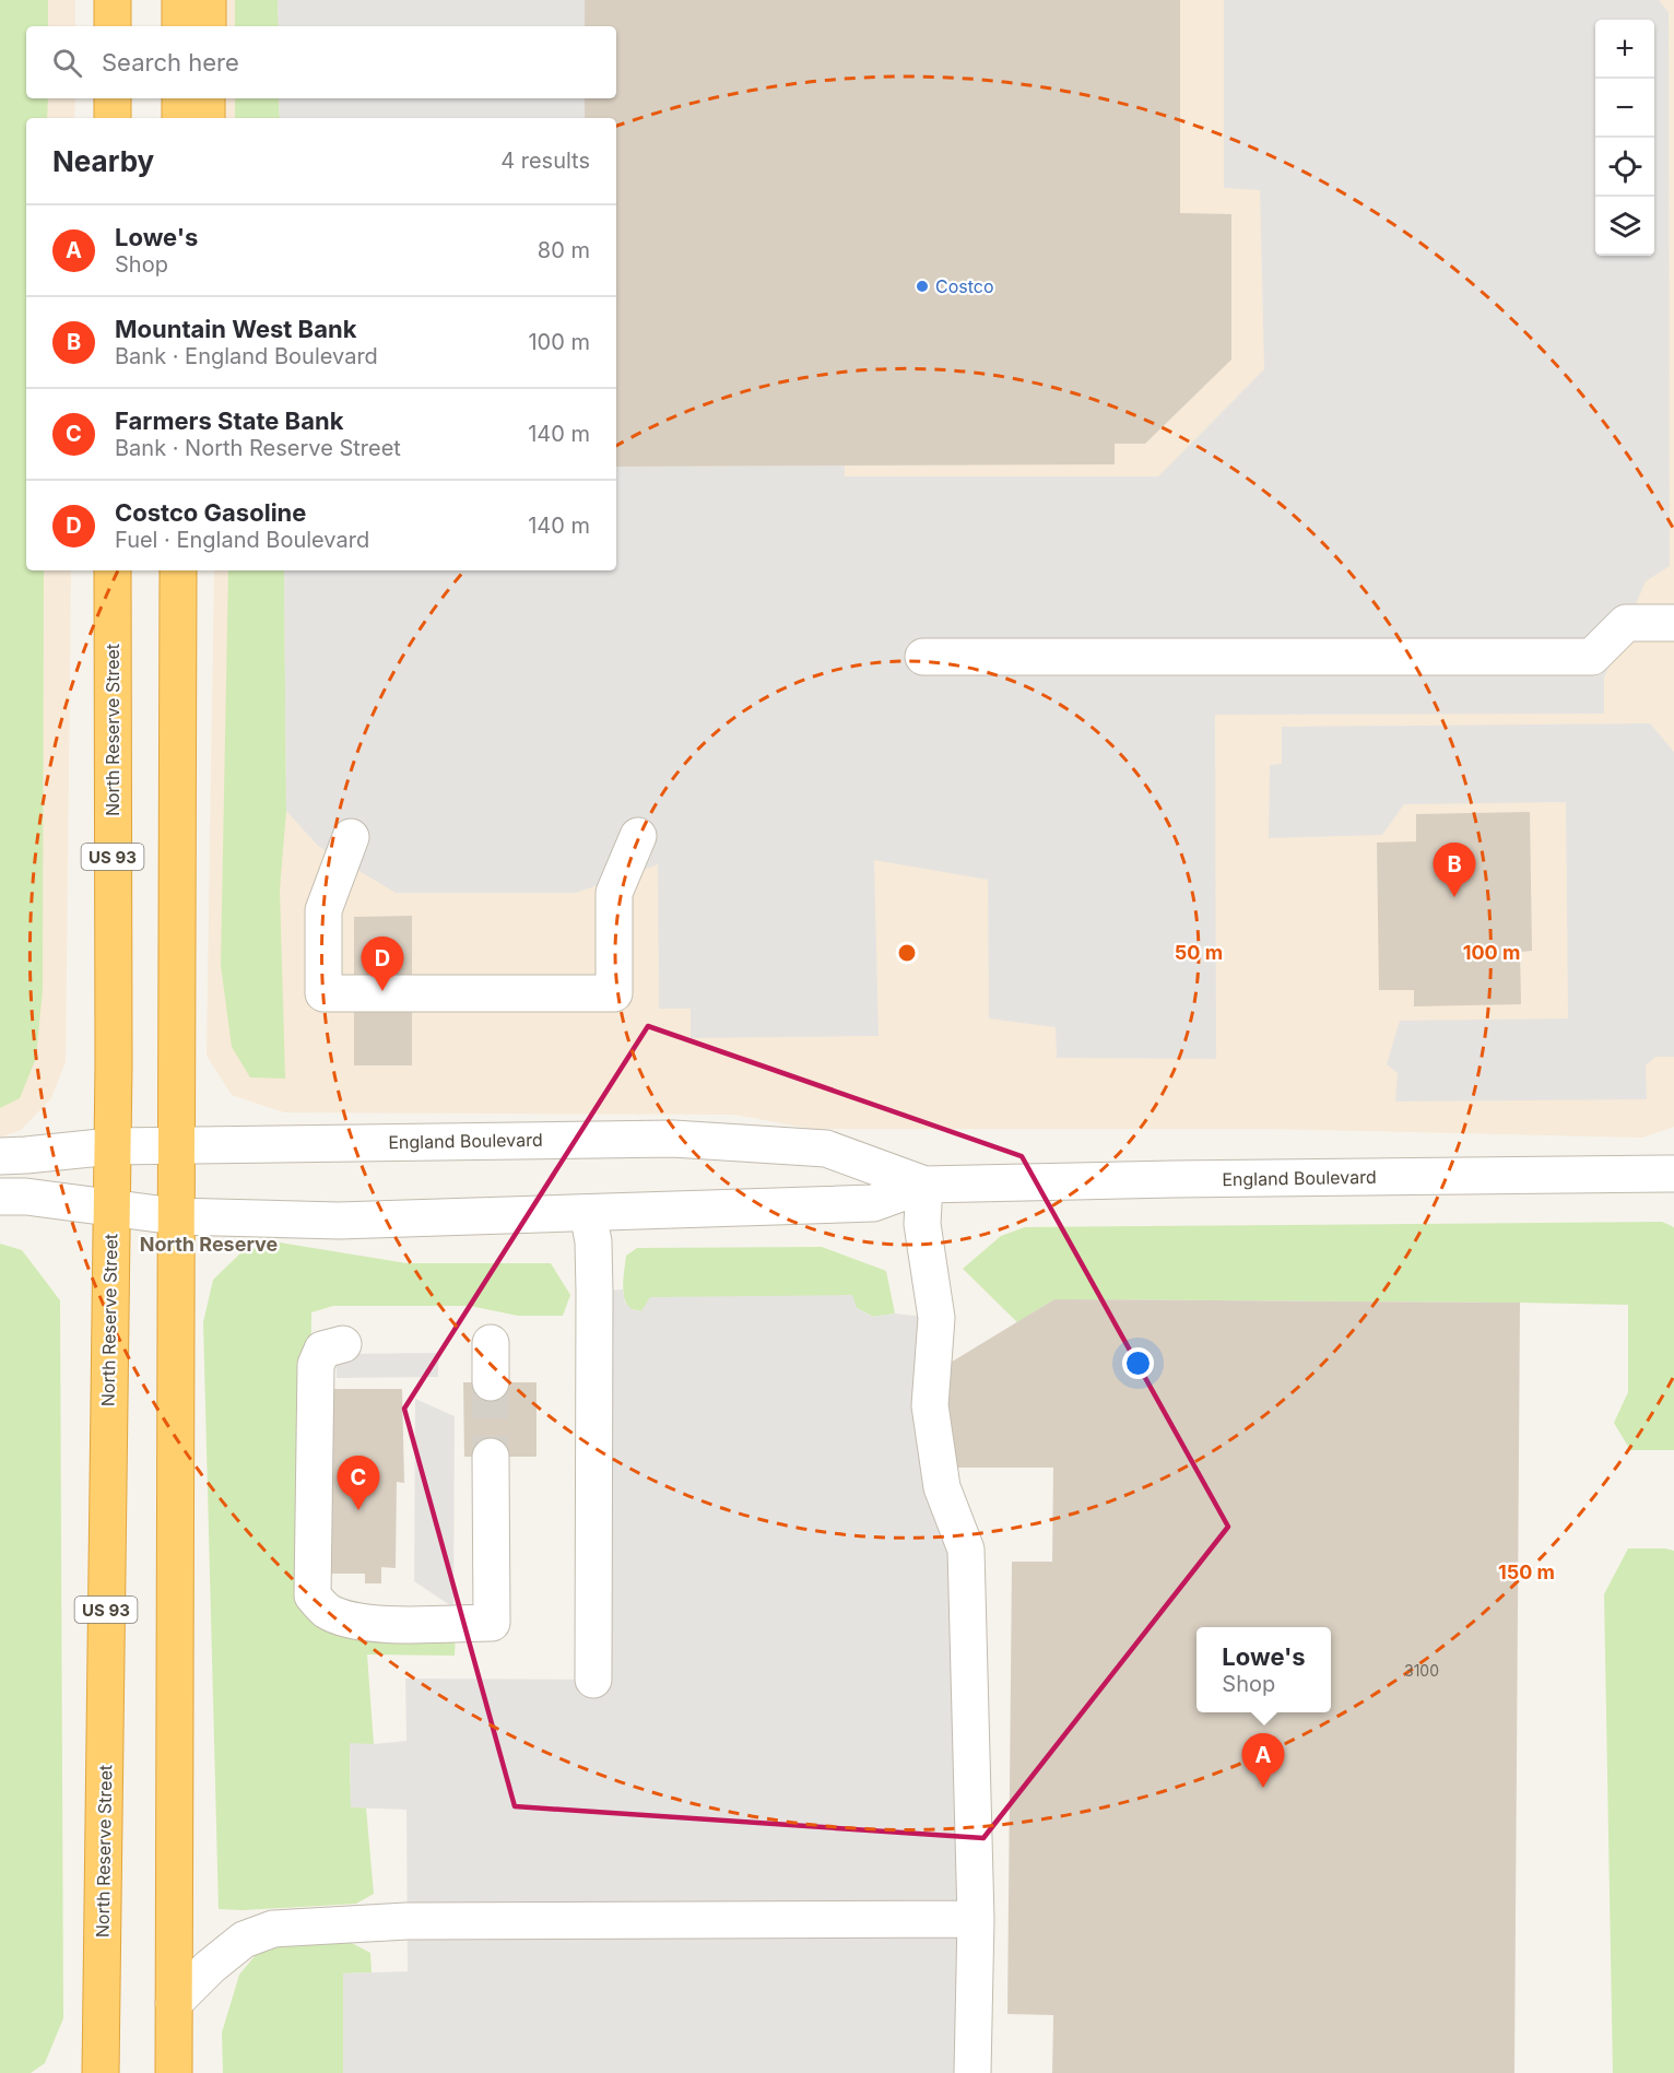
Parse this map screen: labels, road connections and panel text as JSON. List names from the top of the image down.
{
  "streets": {
    "highway": ["North Reserve Street", "US 93"],
    "street": ["England Boulevard"]
  },
  "crossings": [
    ["North Reserve Street", "England Boulevard"]
  ],
  "districts": ["North Reserve"],
  "places": ["Costco"],
  "house_numbers": ["3100"],
  "page": {
    "map_buttons": ["+", "−"],
    "search": "Search here",
    "heading": ["Nearby", "4 results"],
    "list": [
      {
        "mark": "A",
        "name": "Lowe's",
        "note": "Shop",
        "value": "80 m"
      },
      {
        "mark": "B",
        "name": "Mountain West Bank",
        "note": "Bank · England Boulevard",
        "value": "100 m"
      },
      {
        "mark": "C",
        "name": "Farmers State Bank",
        "note": "Bank · North Reserve Street",
        "value": "140 m"
      },
      {
        "mark": "D",
        "name": "Costco Gasoline",
        "note": "Fuel · England Boulevard",
        "value": "140 m"
      }
    ],
    "pins": [
      "B",
      "D",
      "C",
      "A"
    ],
    "popup": ["Lowe's", "Shop"]
  },
  "rings": ["50 m", "100 m", "150 m"]
}
